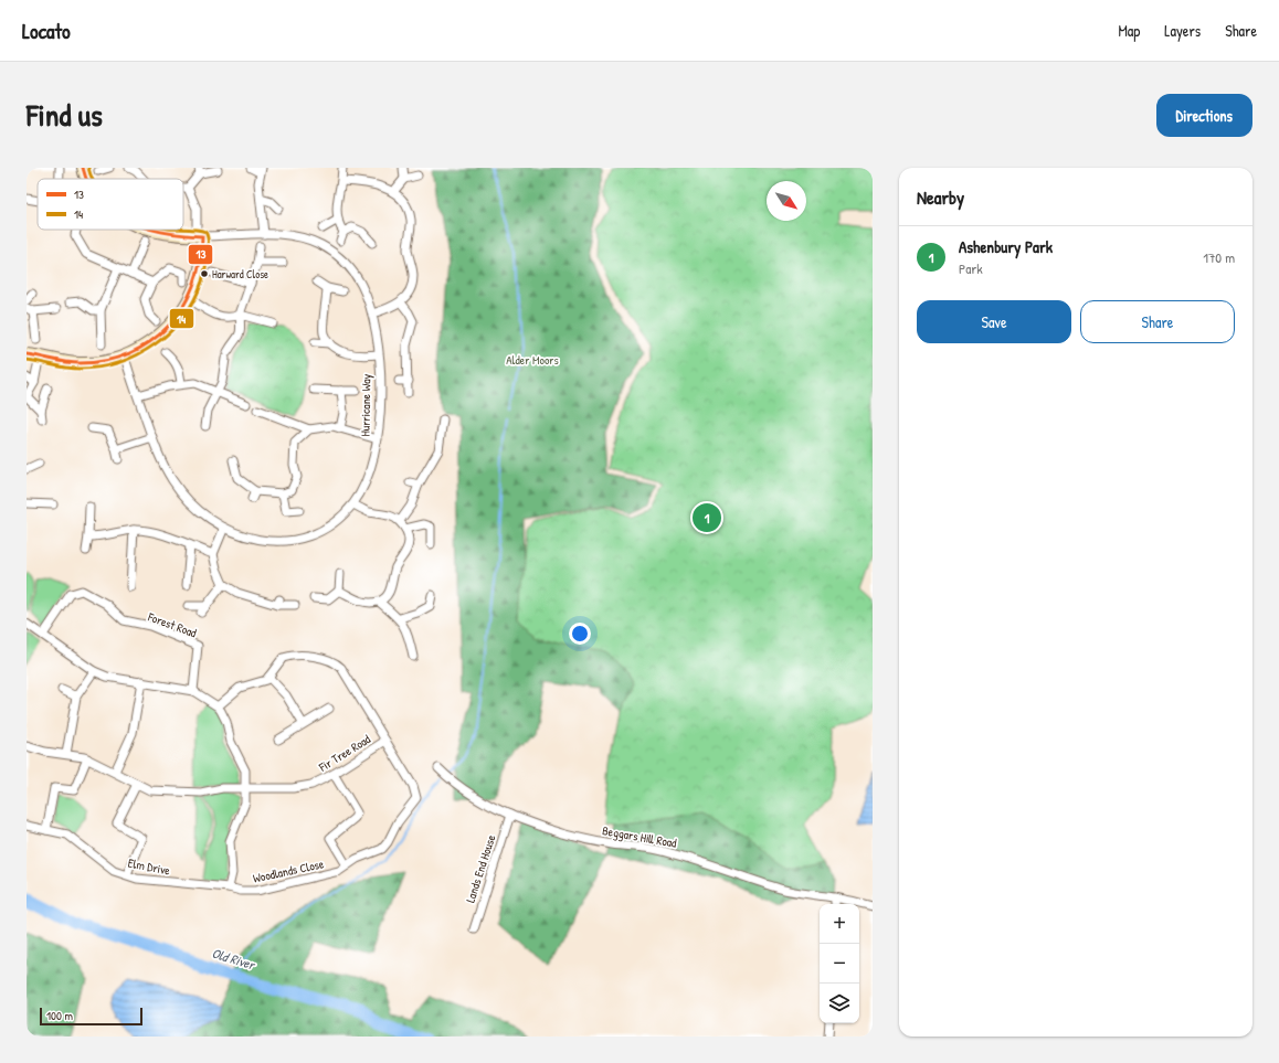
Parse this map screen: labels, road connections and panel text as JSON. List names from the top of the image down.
{
  "streets": {
    "street": [
      "Hurricane Way",
      "Forest Road",
      "Fir Tree Road",
      "Beggars Hill Road",
      "Elm Drive",
      "Lands End House",
      "Woodlands Close"
    ]
  },
  "crossings": [
    ["Fir Tree Road", "Woodlands Close"],
    ["Beggars Hill Road", "Lands End House"],
    ["Elm Drive", "Woodlands Close"]
  ],
  "water": ["Old River"],
  "parks": ["Alder Moors"],
  "places": ["Harward Close"],
  "lines": ["transit line 13", "transit line 14"],
  "legend": ["13", "14"],
  "scale_bar": "100 m",
  "north": "bottom right",
  "page": {
    "header": "Locato",
    "nav": ["Map", "Layers", "Share"],
    "title": "Find us",
    "buttons": [
      "Directions",
      ["Save", "Share"]
    ],
    "heading": "Nearby",
    "list": [
      {
        "mark": "1",
        "name": "Ashenbury Park",
        "note": "Park",
        "value": "170 m"
      }
    ],
    "pins": "1",
    "map_buttons": ["+", "−"],
    "scale": "100 m"
  }
}
